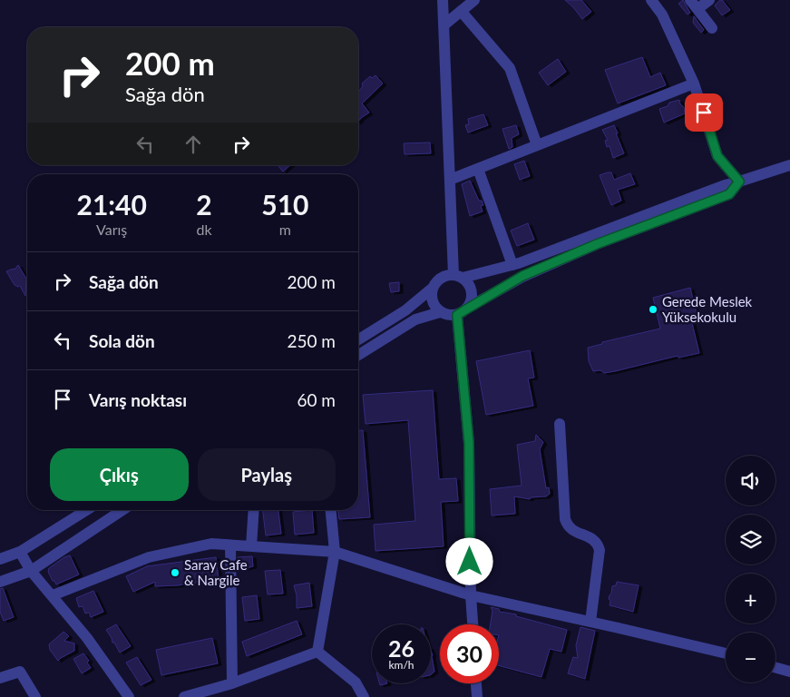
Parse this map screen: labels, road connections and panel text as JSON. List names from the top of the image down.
{
  "places": ["Gerede Meslek Yüksekokulu", "Saray Cafe & Nargile"],
  "page": {
    "turn": ["200 m", "Sağa dön"],
    "eta": [
      "21:40",
      "Varış",
      "2",
      "dk",
      "510",
      "m"
    ],
    "list": [
      {
        "name": "Sağa dön",
        "value": "200 m"
      },
      {
        "name": "Sola dön",
        "value": "250 m"
      },
      {
        "name": "Varış noktası",
        "value": "60 m"
      }
    ],
    "buttons": ["Çıkış", "Paylaş"],
    "map_buttons": ["+", "−"],
    "speed": "26 km/h",
    "limit": "30"
  }
}
